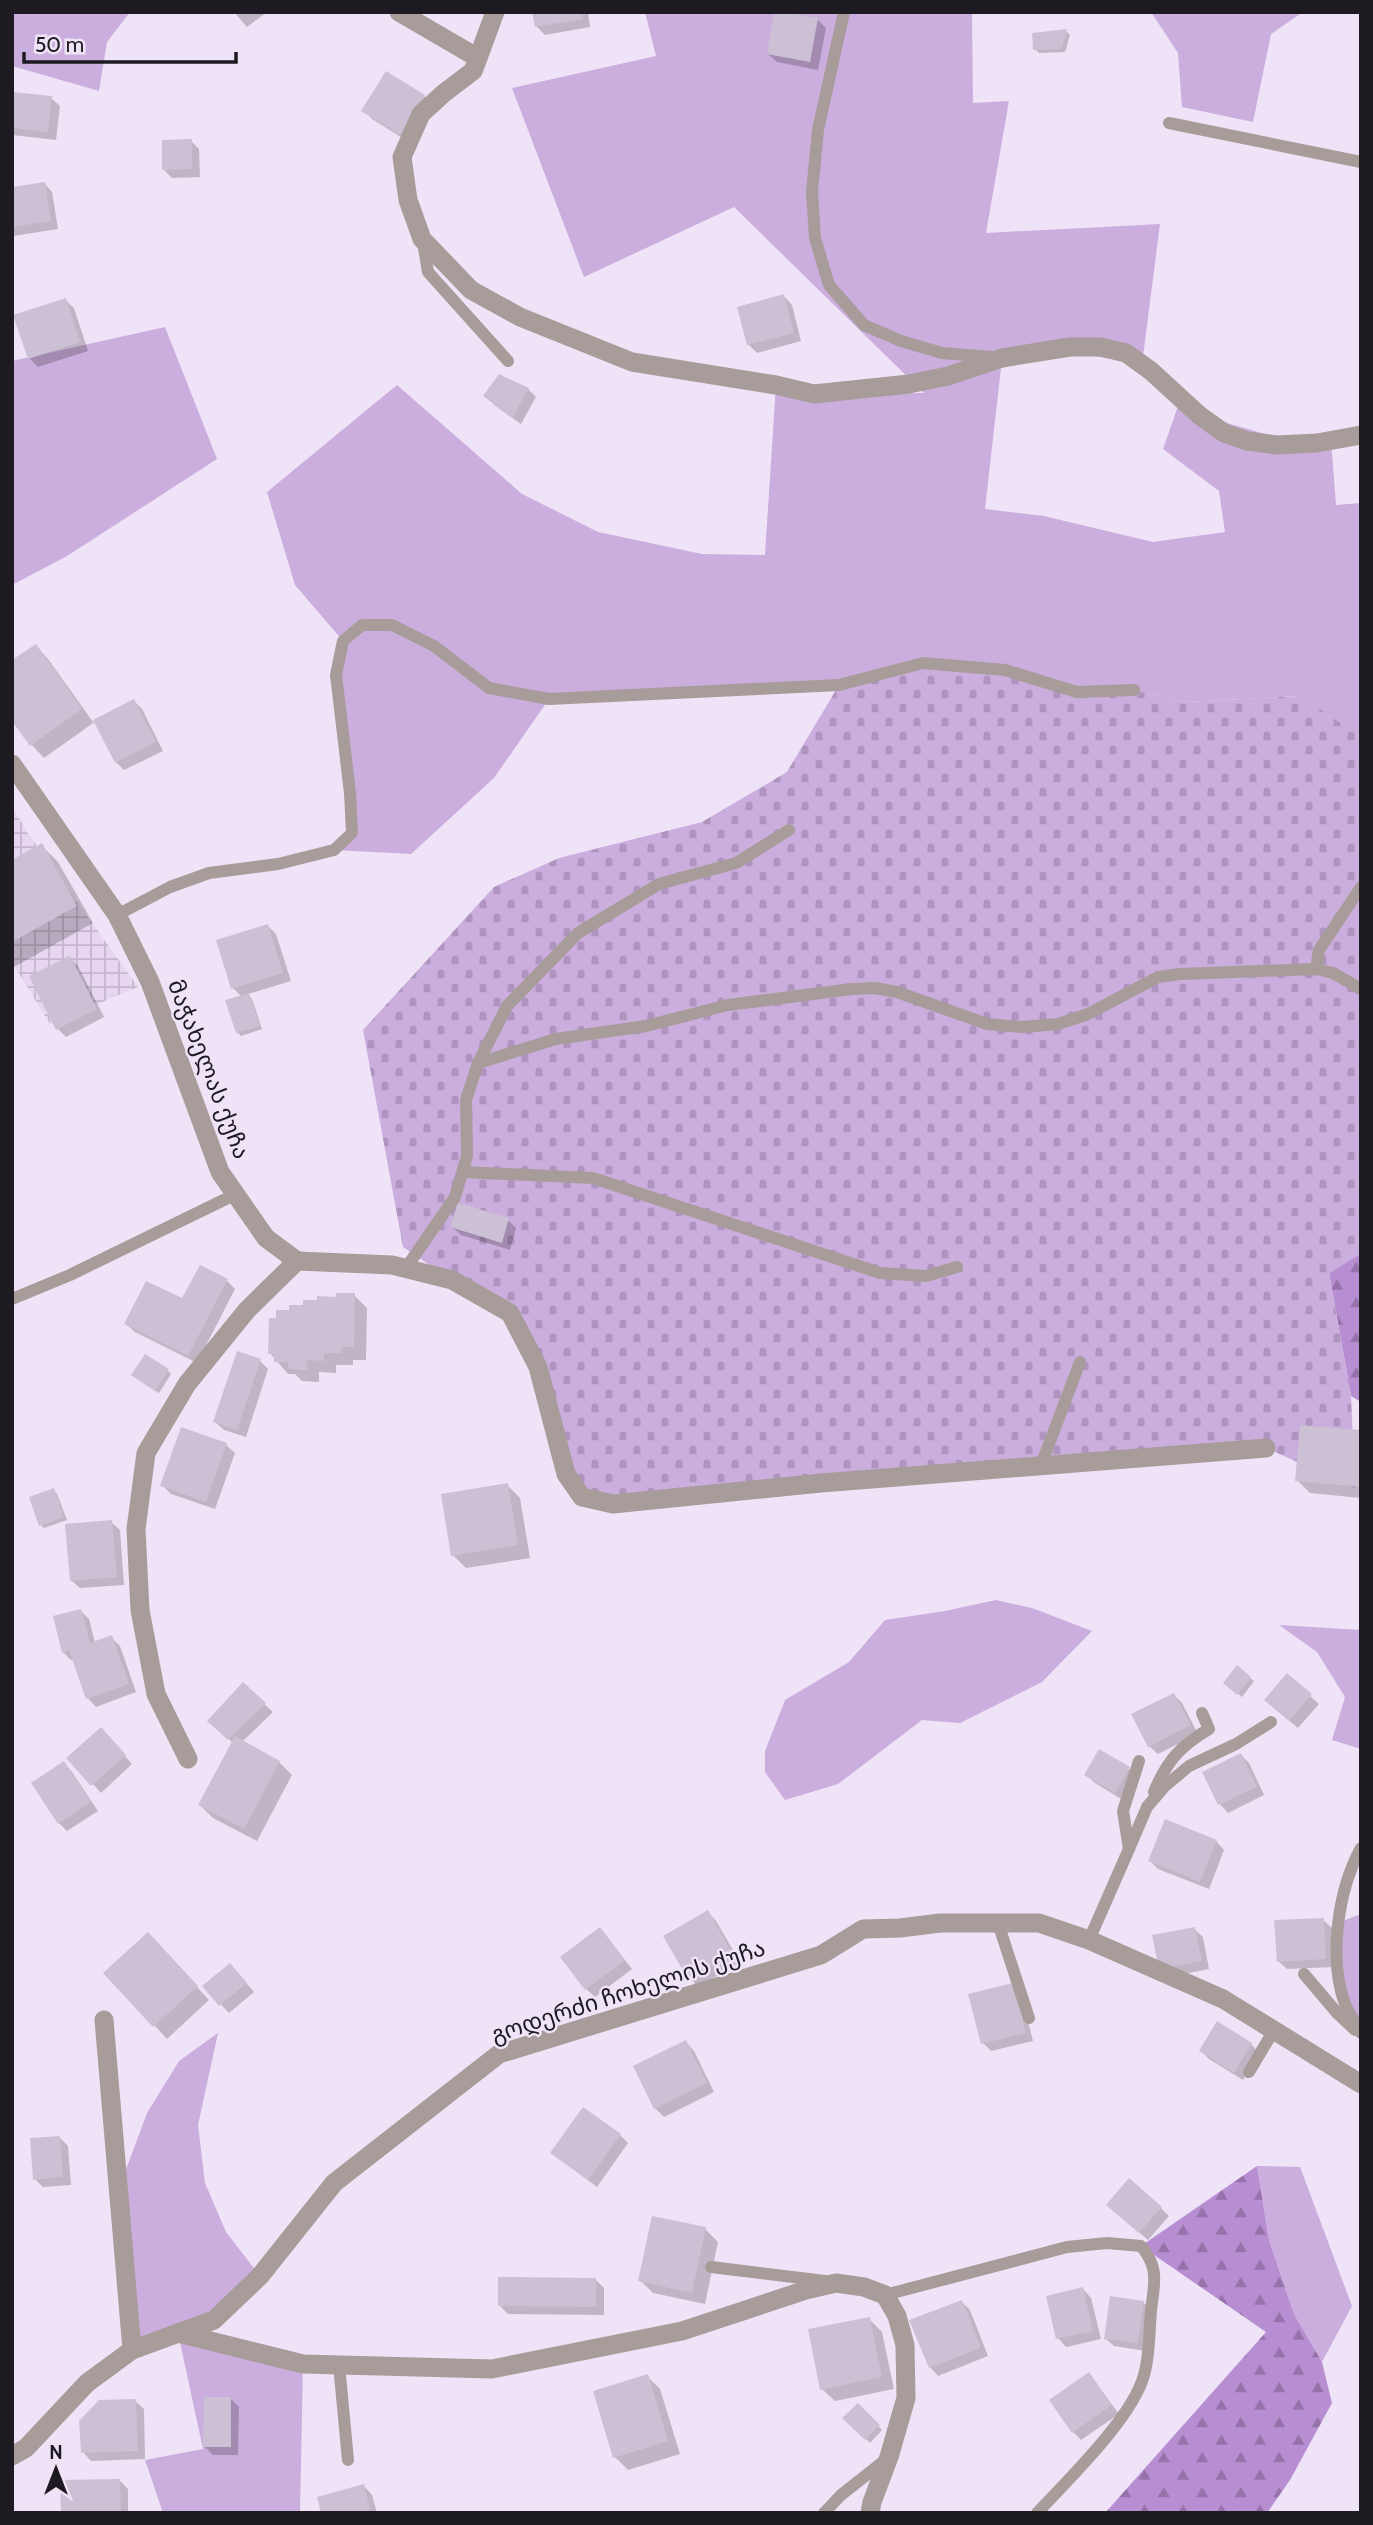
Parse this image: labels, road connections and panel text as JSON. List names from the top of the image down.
{
  "streets": {
    "street": ["მაჭახელას ქუჩა", "გოდერძი ჩოხელის ქუჩა"]
  },
  "scale_bar": "50 m",
  "north": "top"
}
